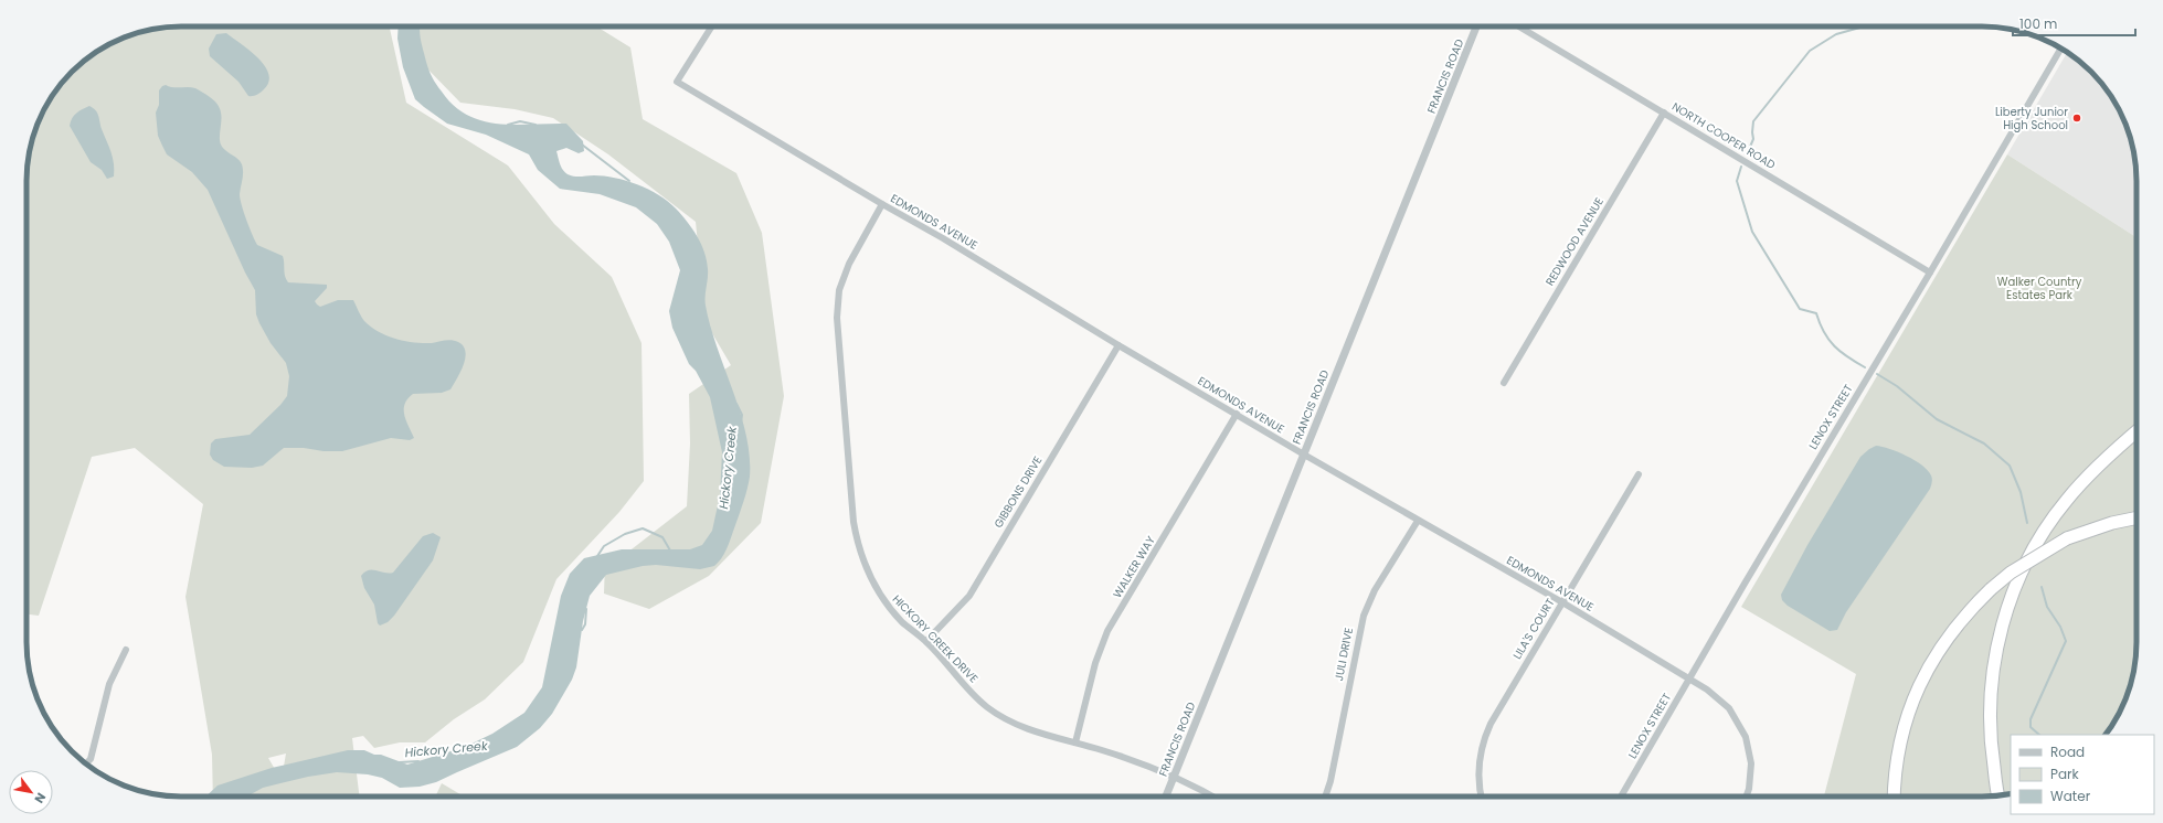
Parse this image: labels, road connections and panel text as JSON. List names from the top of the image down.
{
  "streets": {
    "street": [
      "FRANCIS ROAD",
      "NORTH COOPER ROAD",
      "EDMONDS AVENUE",
      "REDWOOD AVENUE",
      "LENOX STREET",
      "GIBBONS DRIVE",
      "WALKER WAY",
      "LILA'S COURT",
      "HICKORY CREEK DRIVE",
      "JULI DRIVE"
    ]
  },
  "crossings": [
    ["FRANCIS ROAD", "EDMONDS AVENUE"],
    ["FRANCIS ROAD", "HICKORY CREEK DRIVE"],
    ["NORTH COOPER ROAD", "REDWOOD AVENUE"],
    ["NORTH COOPER ROAD", "LENOX STREET"],
    ["EDMONDS AVENUE", "LENOX STREET"],
    ["EDMONDS AVENUE", "GIBBONS DRIVE"],
    ["EDMONDS AVENUE", "WALKER WAY"],
    ["EDMONDS AVENUE", "LILA'S COURT"],
    ["EDMONDS AVENUE", "HICKORY CREEK DRIVE"],
    ["EDMONDS AVENUE", "JULI DRIVE"],
    ["GIBBONS DRIVE", "HICKORY CREEK DRIVE"],
    ["WALKER WAY", "HICKORY CREEK DRIVE"]
  ],
  "water": ["Hickory Creek"],
  "parks": ["Walker Country Estates Park"],
  "places": ["Liberty Junior High School"],
  "legend": ["Road", "Park", "Water"],
  "scale_bar": "100 m",
  "north": "bottom right"
}
